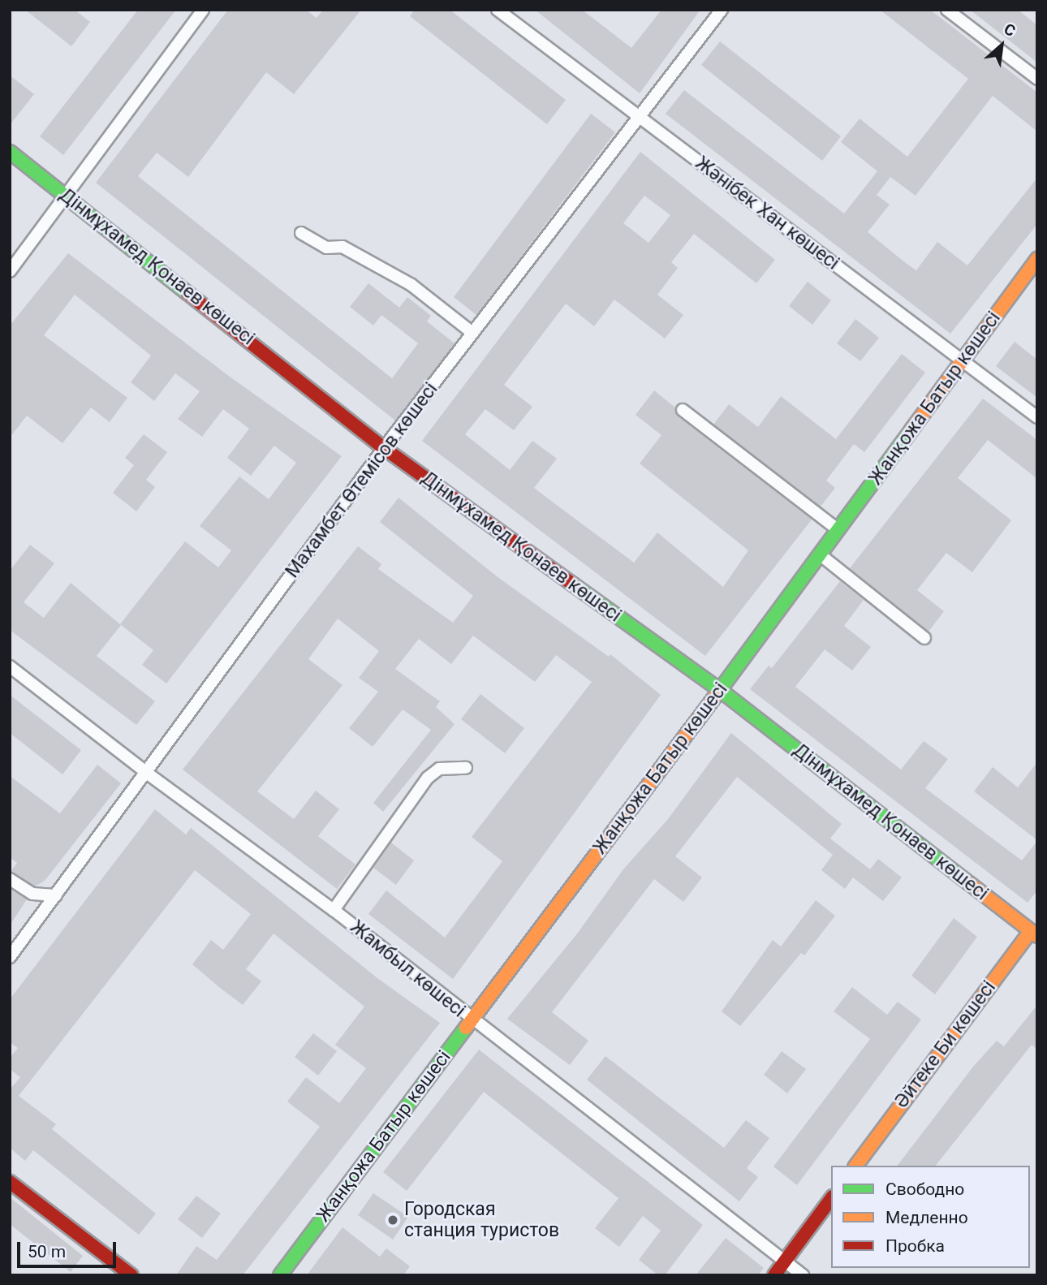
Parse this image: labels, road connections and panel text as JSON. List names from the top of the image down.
{
  "streets": {
    "street": [
      "Жәнібек Хан көшесі",
      "Дінмұхамед Қонаев көшесі",
      "Жанқожа Батыр көшесі",
      "Махамбет Өтемісов көшесі",
      "Жамбыл көшесі",
      "Әйтеке Би көшесі"
    ]
  },
  "crossings": [
    ["Жәнібек Хан көшесі", "Жанқожа Батыр көшесі"],
    ["Жәнібек Хан көшесі", "Махамбет Өтемісов көшесі"],
    ["Дінмұхамед Қонаев көшесі", "Жанқожа Батыр көшесі"],
    ["Дінмұхамед Қонаев көшесі", "Махамбет Өтемісов көшесі"],
    ["Дінмұхамед Қонаев көшесі", "Әйтеке Би көшесі"],
    ["Жанқожа Батыр көшесі", "Жамбыл көшесі"],
    ["Махамбет Өтемісов көшесі", "Жамбыл көшесі"]
  ],
  "places": ["Городская станция туристов"],
  "legend": ["Свободно", "Медленно", "Пробка"],
  "scale_bar": "50 m",
  "north": "top right"
}
